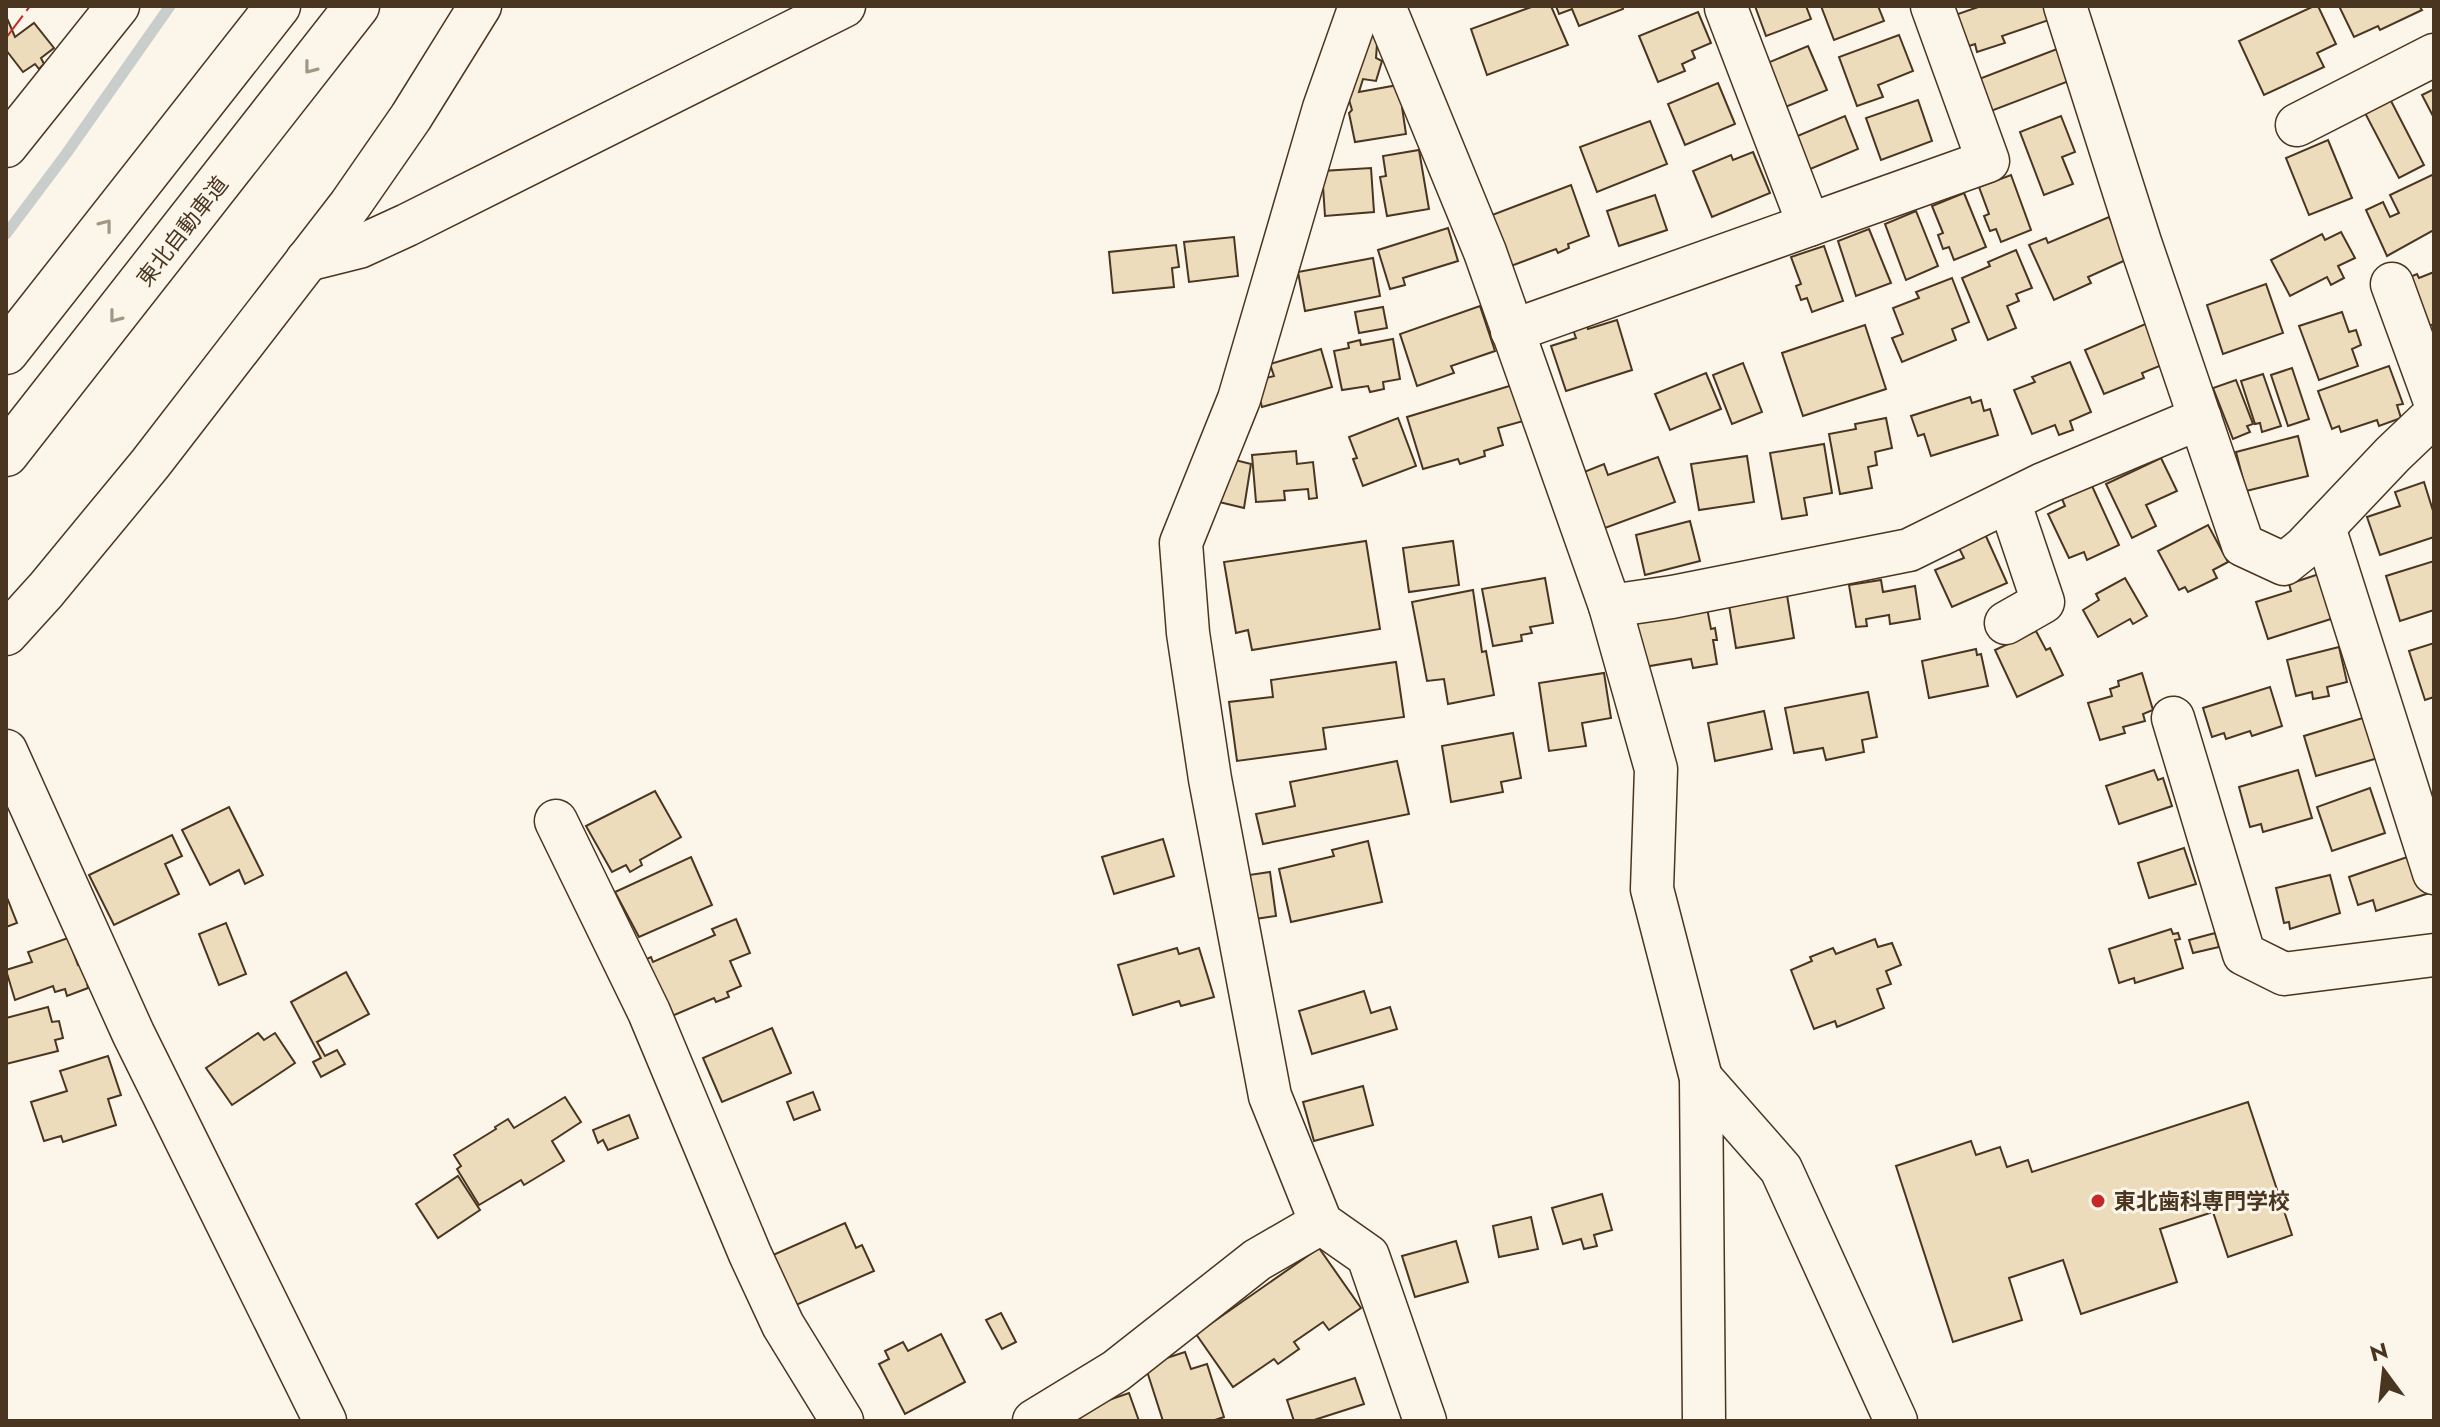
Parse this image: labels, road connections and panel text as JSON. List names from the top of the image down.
{
  "streets": {
    "highway": ["東北自動車道"]
  },
  "places": ["東北歯科専門学校"],
  "north": "top"
}
